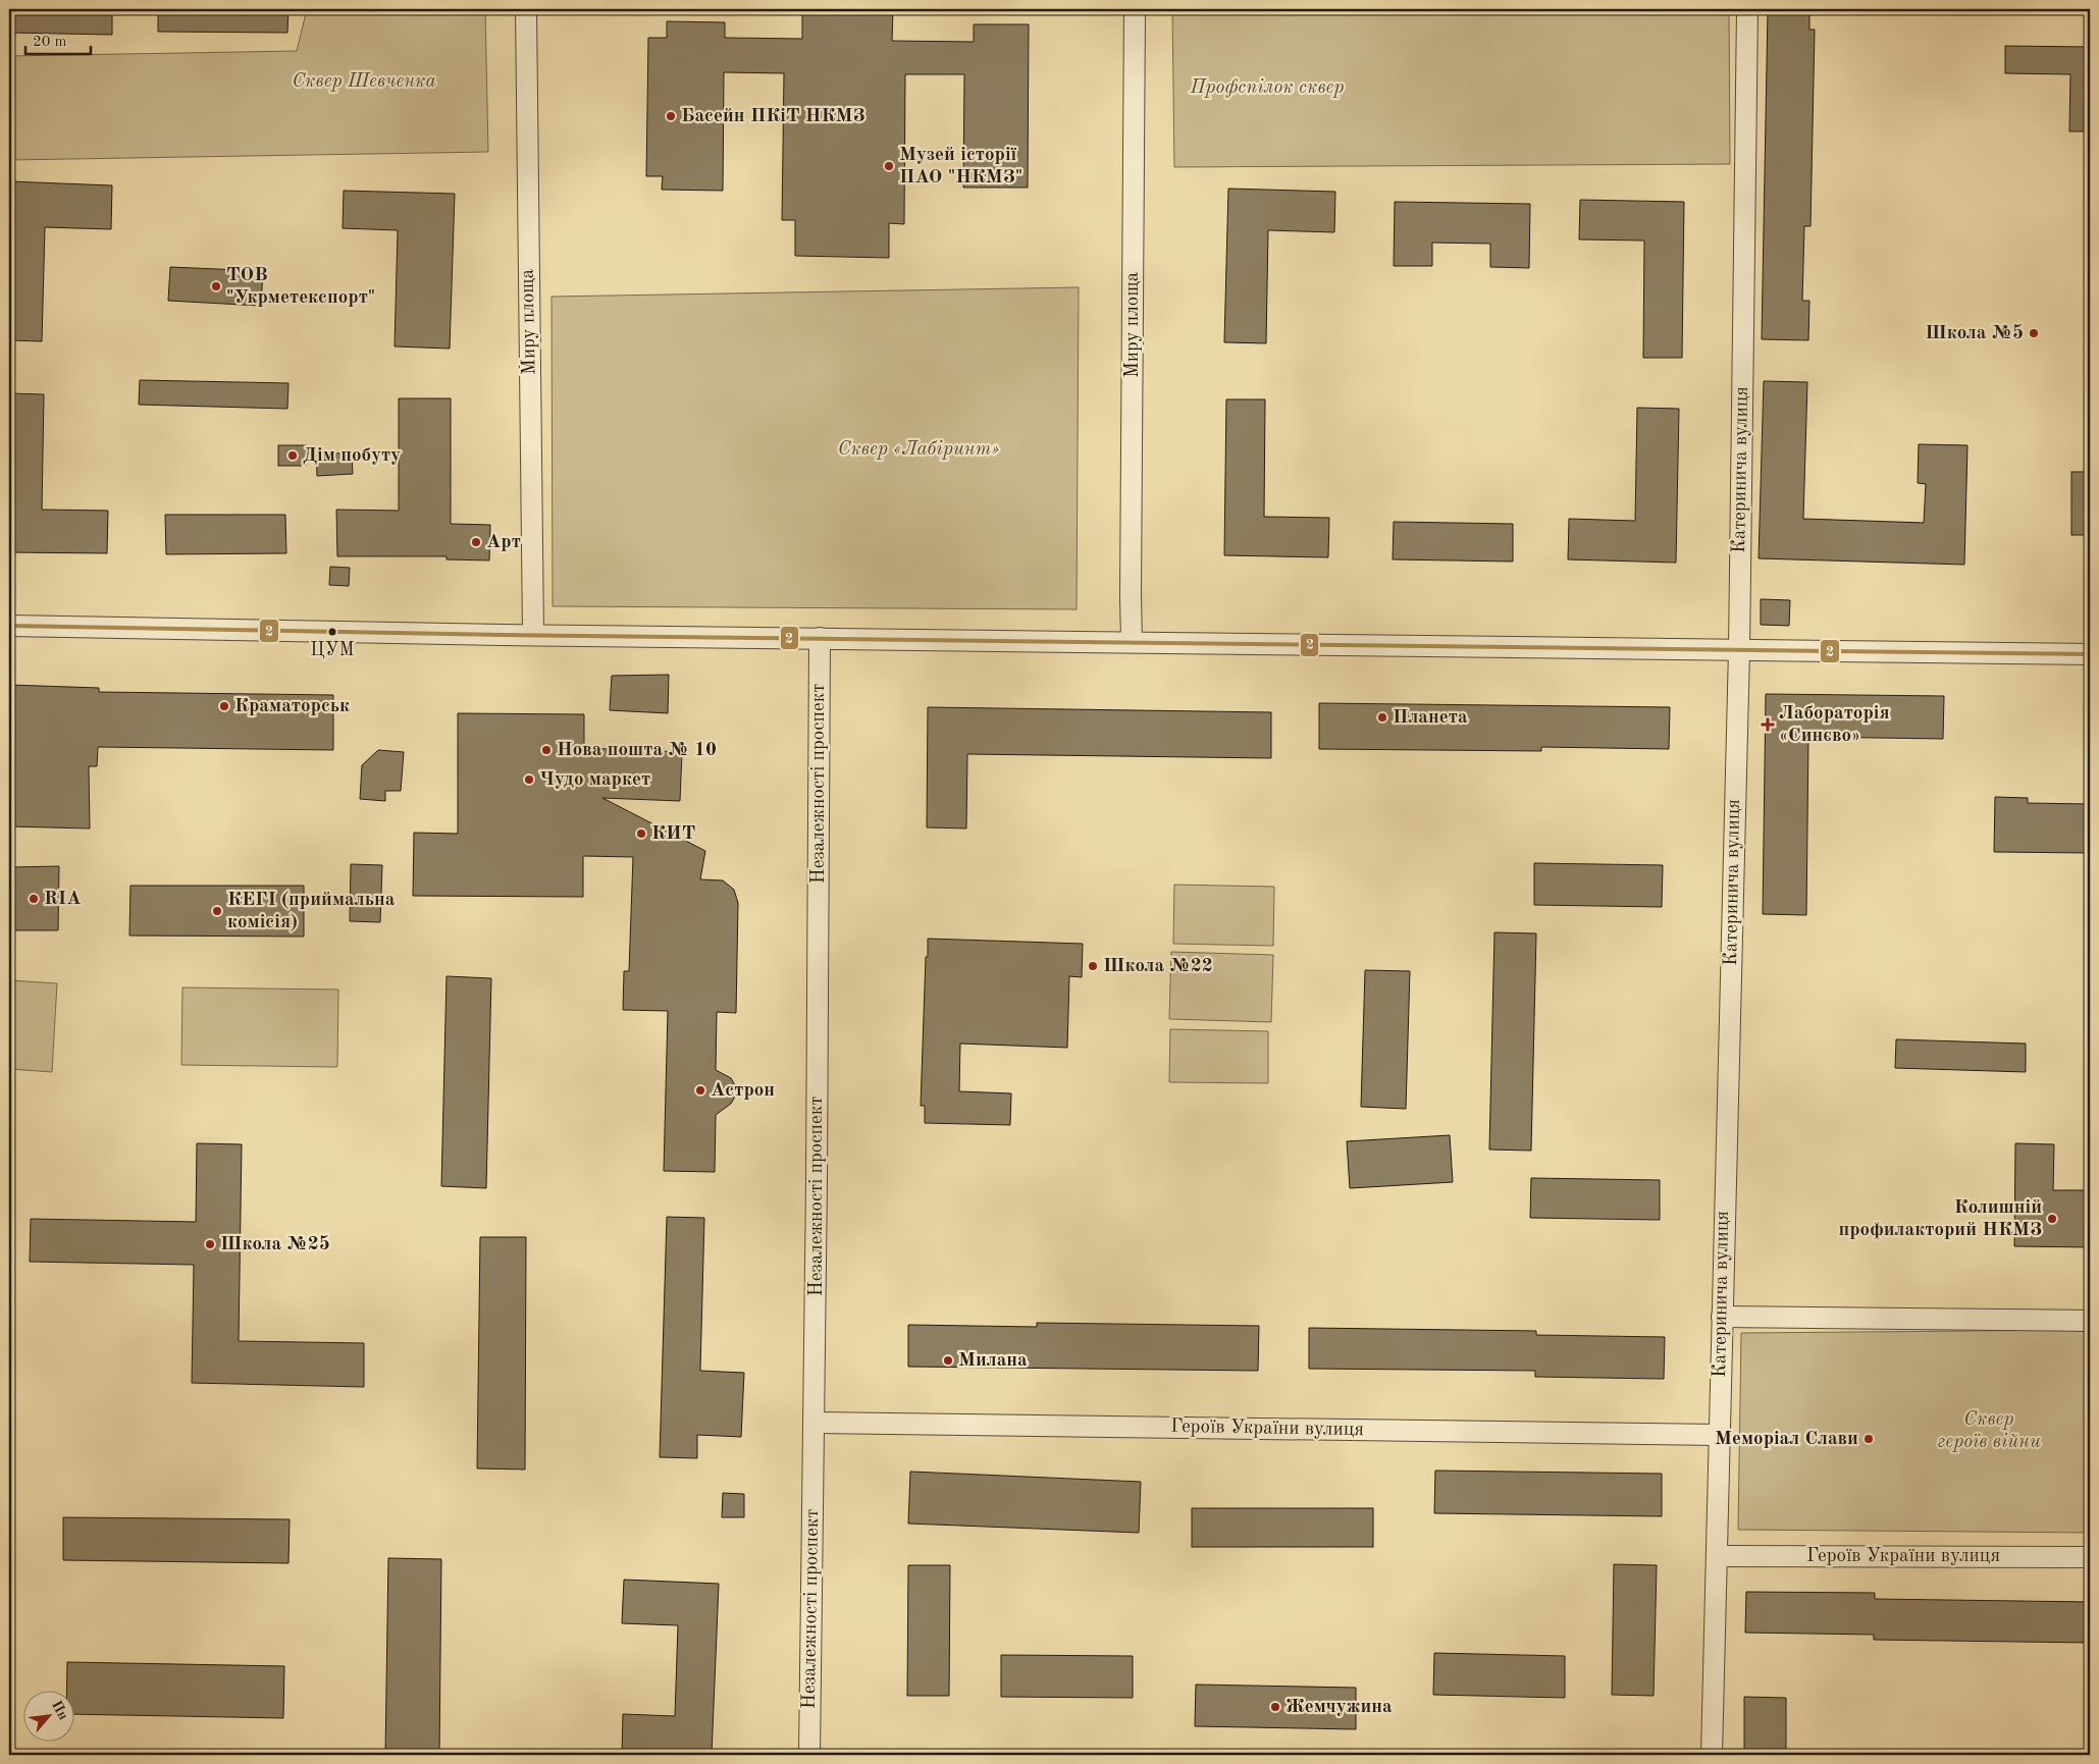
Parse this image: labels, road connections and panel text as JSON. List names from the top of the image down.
{
  "streets": {
    "street": [
      "Миру площа",
      "Катеринича вулиця",
      "Незалежності проспект",
      "Героїв України вулиця"
    ]
  },
  "crossings": [
    ["Катеринича вулиця", "Героїв України вулиця"],
    ["Незалежності проспект", "Героїв України вулиця"]
  ],
  "parks": [
    "Сквер Шевченка",
    "Профспілок сквер",
    "Сквер «Лабіринт»",
    "Сквер героїв війни"
  ],
  "places": {
    "other": [
      "Басейн ПКіТ НКМЗ",
      "Музей історії ПАО \"НКМЗ\"",
      "ТОВ \"Укрметекспорт\"",
      "Школа №5",
      "Дім побуту",
      "Арт",
      "ЦУМ",
      "Краматорськ",
      "Планета",
      "Нова пошта № 10",
      "Чудо маркет",
      "КИТ",
      "RIA",
      "КЕГІ (приймальна комісія)",
      "Школа №22",
      "Астрон",
      "Колишній профилакторий НКМЗ",
      "Школа №25",
      "Милана",
      "Меморіал Слави",
      "Жемчужина"
    ],
    "health": ["Лабораторія «Синєво»"]
  },
  "lines": ["transit line 2"],
  "scale_bar": "20 m",
  "north": "top right"
}
